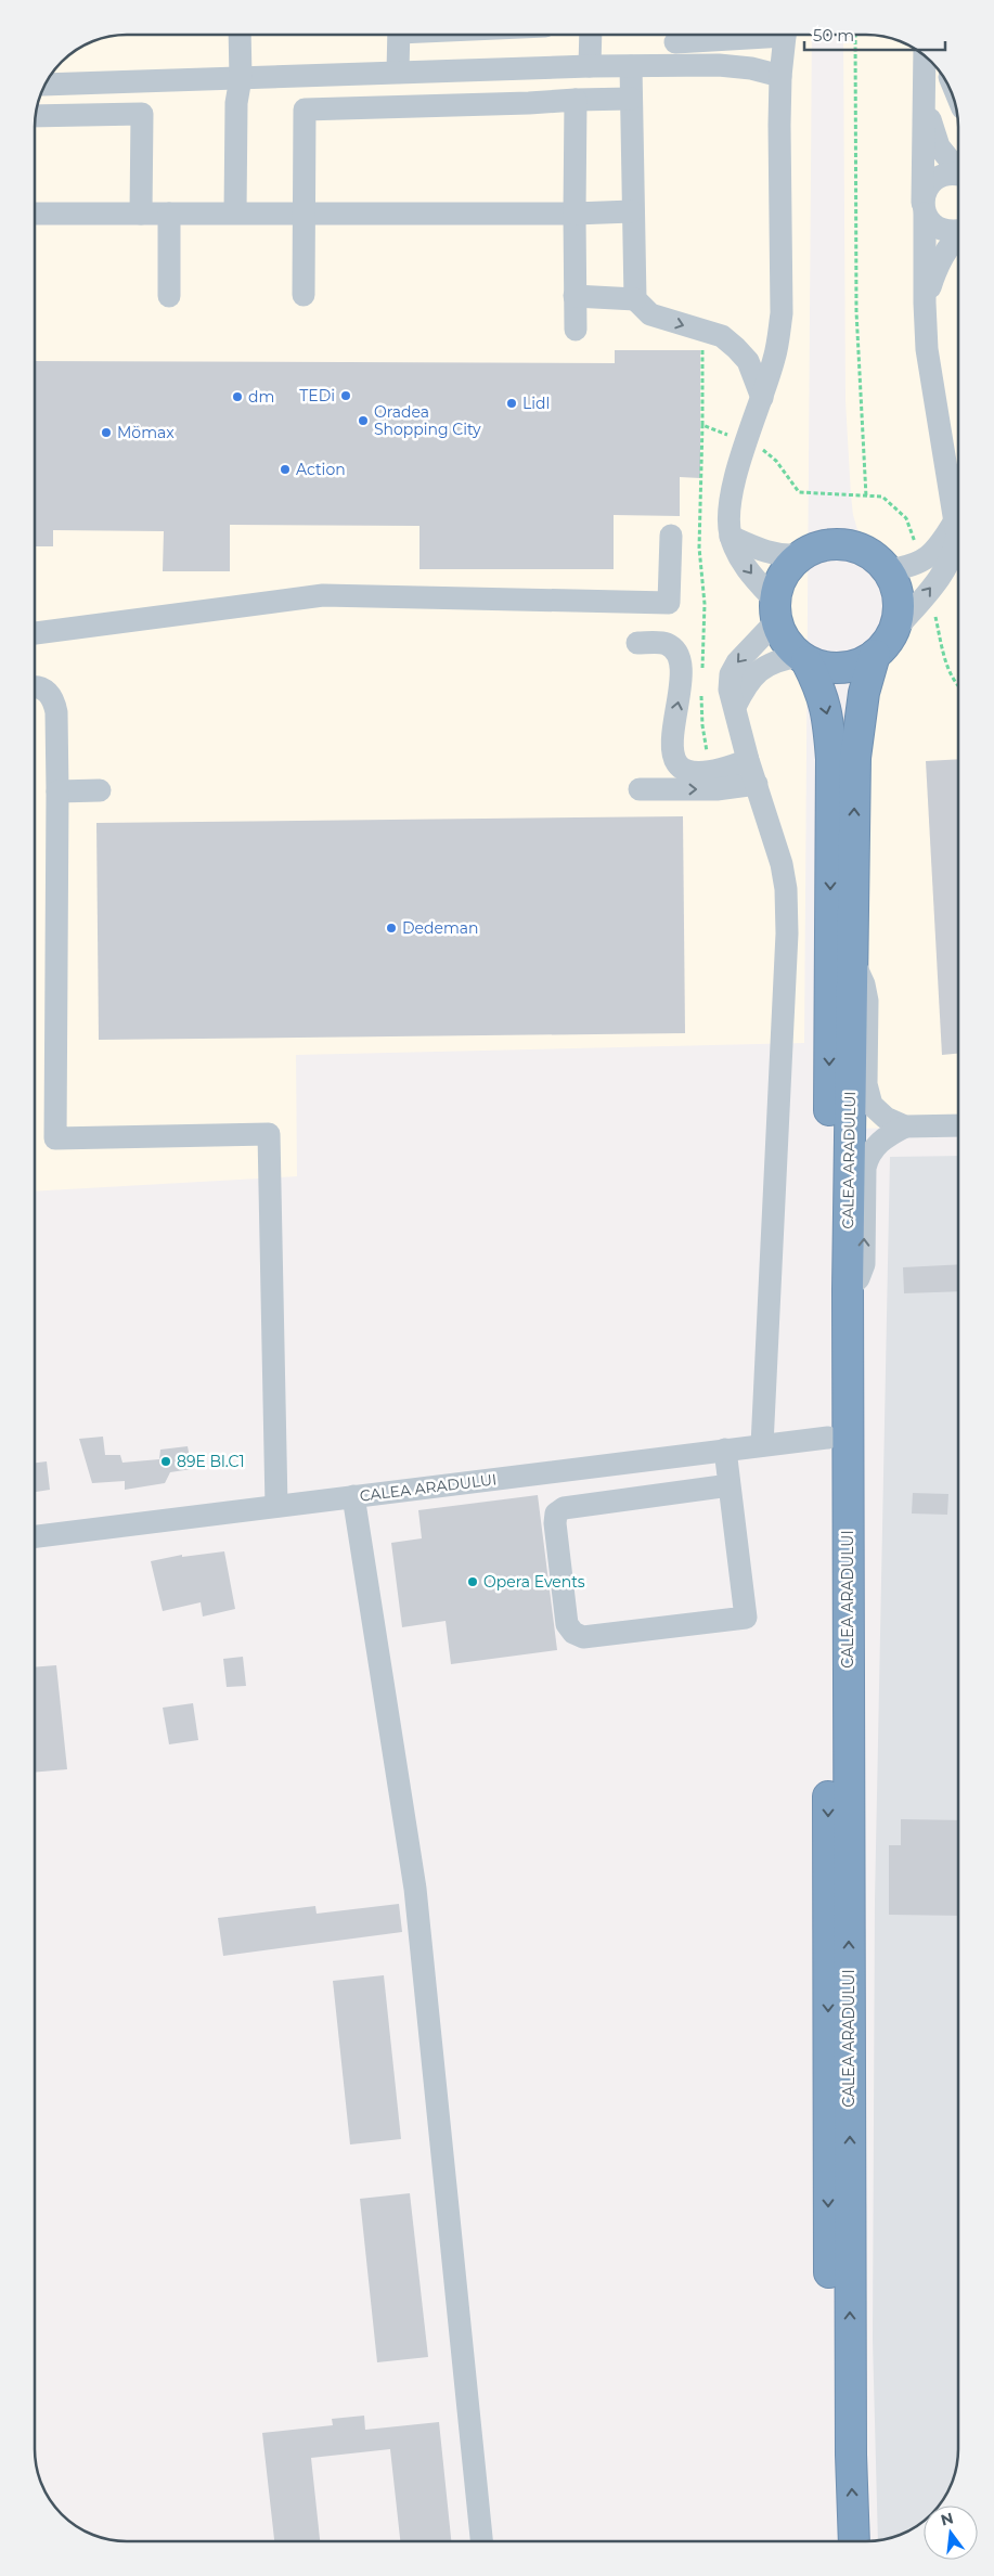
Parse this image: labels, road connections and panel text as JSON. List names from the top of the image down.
{
  "streets": {
    "highway": ["CALEA ARADULUI"]
  },
  "places": [
    "TEDi",
    "dm",
    "Lidl",
    "Oradea Shopping City",
    "Mömax",
    "Action",
    "Dedeman",
    "89E Bl.C1",
    "Opera Events"
  ],
  "scale_bar": "50 m",
  "north": "top"
}
